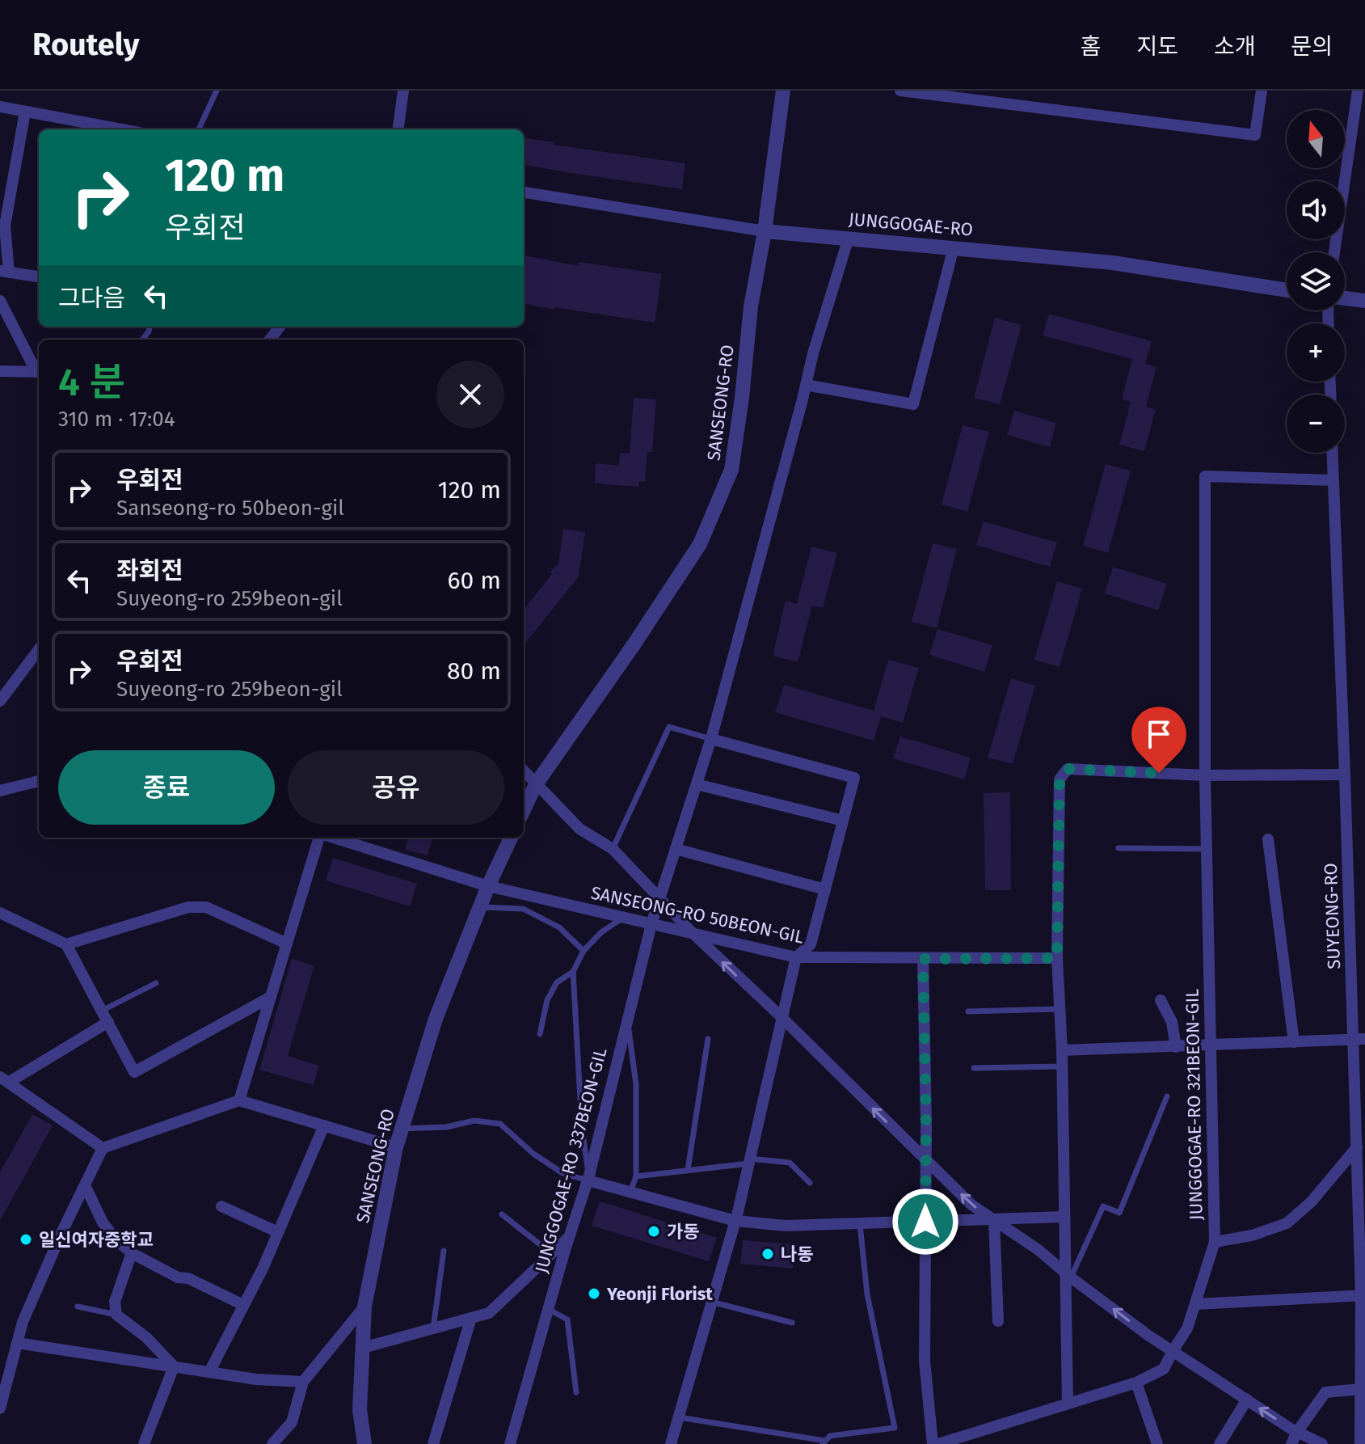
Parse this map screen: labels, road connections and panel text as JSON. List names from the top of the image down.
{
  "streets": {
    "street": [
      "JUNGGOGAE-RO",
      "SANSEONG-RO",
      "SANSEONG-RO 50BEON-GIL",
      "SUYEONG-RO",
      "JUNGGOGAE-RO 321BEON-GIL",
      "JUNGGOGAE-RO 337BEON-GIL"
    ]
  },
  "crossings": [
    ["JUNGGOGAE-RO", "SANSEONG-RO"],
    ["JUNGGOGAE-RO", "JUNGGOGAE-RO 337BEON-GIL"],
    ["SANSEONG-RO", "SANSEONG-RO 50BEON-GIL"],
    ["SANSEONG-RO 50BEON-GIL", "JUNGGOGAE-RO 337BEON-GIL"],
    ["SUYEONG-RO", "JUNGGOGAE-RO 321BEON-GIL"]
  ],
  "places": [
    "가동",
    "일신여자중학교",
    "나동",
    "Yeonji Florist"
  ],
  "north": "top",
  "page": {
    "header": "Routely",
    "nav": [
      "홈",
      "지도",
      "소개",
      "문의"
    ],
    "map_buttons": ["+", "−"],
    "turn": ["120 m", "우회전"],
    "then": "그다음",
    "heading": ["4 분", "310 m · 17:04"],
    "list": [
      {
        "name": "우회전",
        "note": "Sanseong-ro 50beon-gil",
        "value": "120 m"
      },
      {
        "name": "좌회전",
        "note": "Suyeong-ro 259beon-gil",
        "value": "60 m"
      },
      {
        "name": "우회전",
        "note": "Suyeong-ro 259beon-gil",
        "value": "80 m"
      }
    ],
    "buttons": ["종료", "공유"]
  }
}
